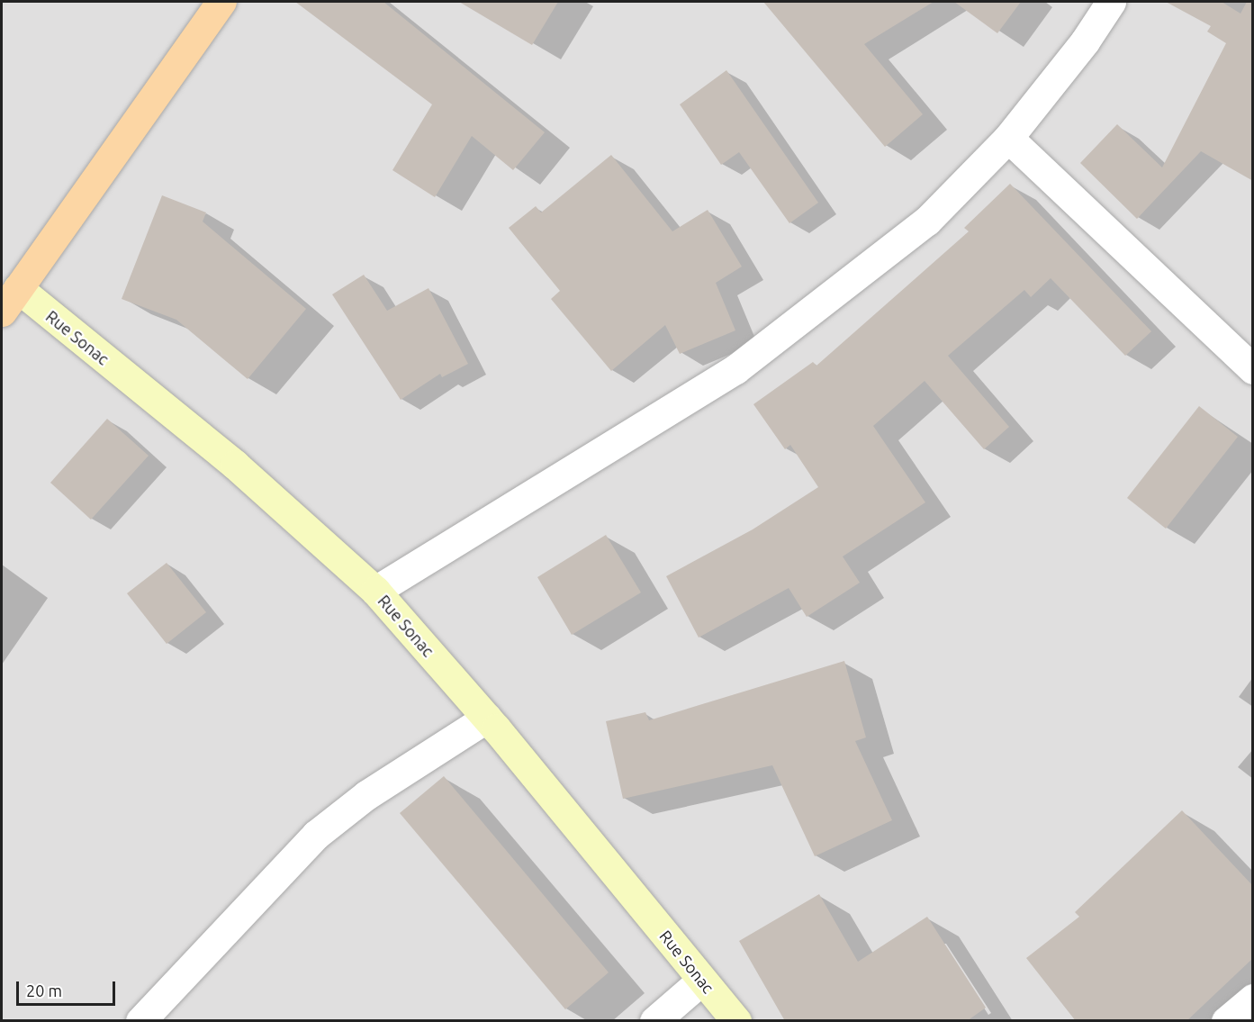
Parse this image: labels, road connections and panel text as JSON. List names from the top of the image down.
{
  "streets": {
    "street": ["Rue Sonac"]
  },
  "scale_bar": "20 m"
}
